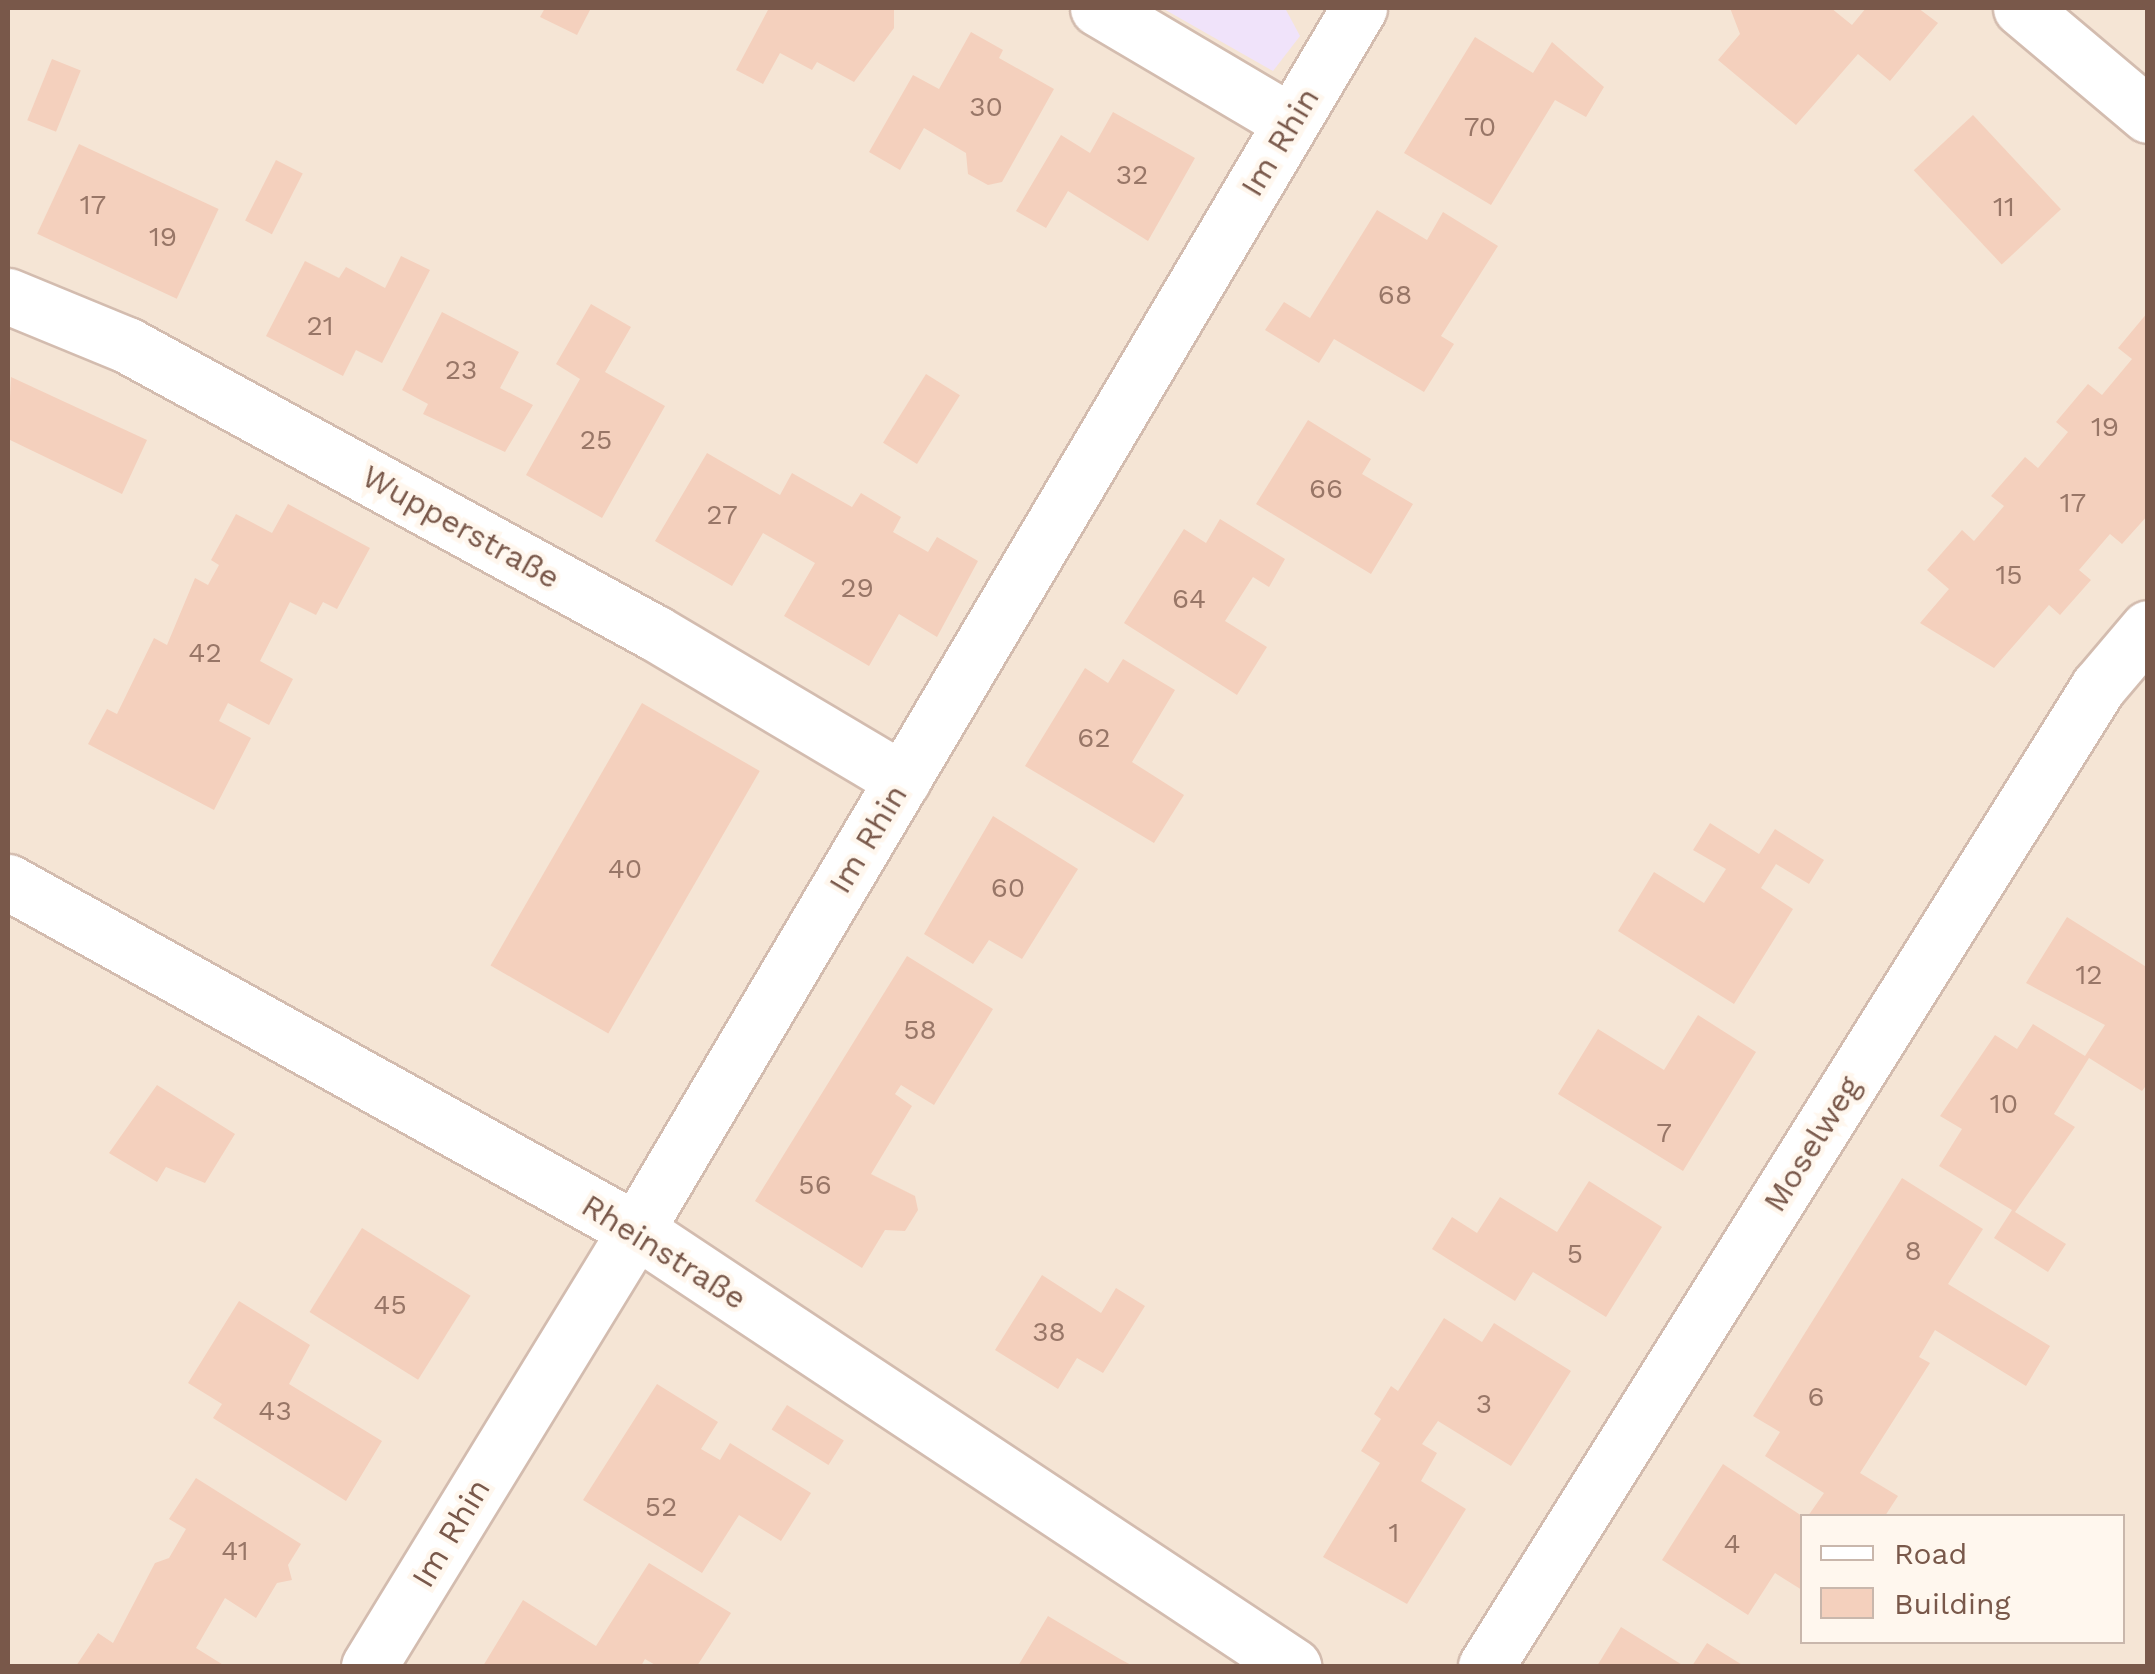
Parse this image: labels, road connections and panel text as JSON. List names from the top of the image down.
{
  "streets": {
    "street": [
      "Im Rhin",
      "Wupperstraße",
      "Moselweg",
      "Rheinstraße"
    ]
  },
  "crossings": [
    ["Im Rhin", "Wupperstraße"],
    ["Im Rhin", "Rheinstraße"]
  ],
  "house_numbers": [
    "30",
    "70",
    "32",
    "17",
    "11",
    "19",
    "68",
    "21",
    "23",
    "19",
    "25",
    "66",
    "17",
    "27",
    "15",
    "29",
    "64",
    "42",
    "62",
    "40",
    "60",
    "12",
    "58",
    "10",
    "7",
    "56",
    "8",
    "5",
    "45",
    "38",
    "6",
    "3",
    "43",
    "52",
    "1",
    "4",
    "41"
  ],
  "legend": ["Road", "Building"]
}
